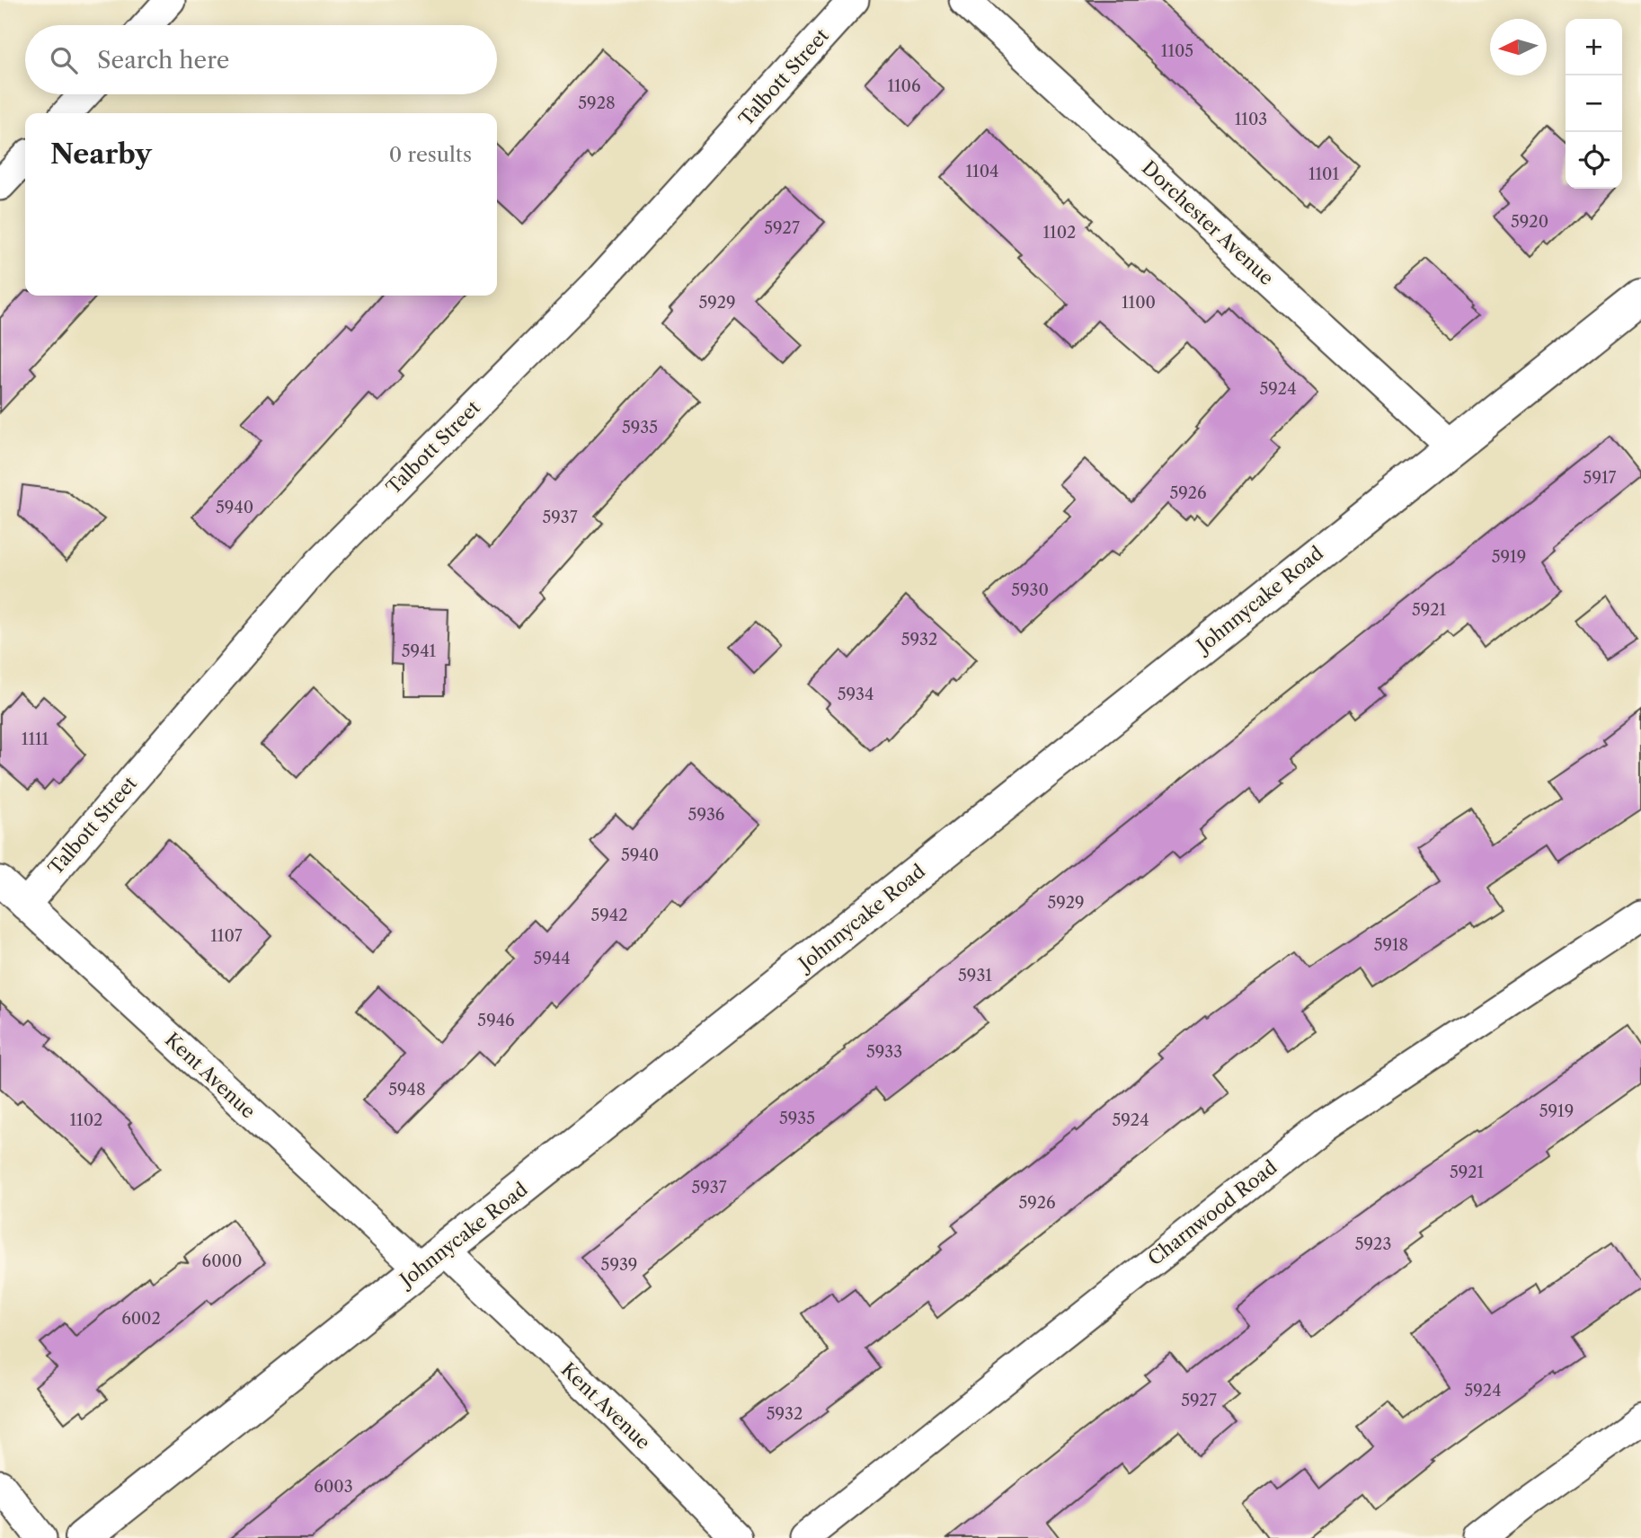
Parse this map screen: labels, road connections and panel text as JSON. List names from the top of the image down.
{
  "streets": {
    "main road": ["Johnnycake Road"],
    "street": [
      "Talbott Street",
      "Dorchester Avenue",
      "Kent Avenue",
      "Charnwood Road"
    ]
  },
  "crossings": [
    ["Talbott Street", "Kent Avenue"],
    ["Dorchester Avenue", "Johnnycake Road"],
    ["Johnnycake Road", "Kent Avenue"]
  ],
  "house_numbers": [
    "1105",
    "1106",
    "5928",
    "1103",
    "1104",
    "1101",
    "5920",
    "5927",
    "1102",
    "5929",
    "1100",
    "5924",
    "5935",
    "5917",
    "5926",
    "5940",
    "5937",
    "5919",
    "5930",
    "5921",
    "5932",
    "5941",
    "5934",
    "1111",
    "5936",
    "5940",
    "5929",
    "5942",
    "1107",
    "5918",
    "5944",
    "5931",
    "5946",
    "5933",
    "5948",
    "5919",
    "5935",
    "1102",
    "5924",
    "5921",
    "5937",
    "5926",
    "5923",
    "6000",
    "5939",
    "6002",
    "5924",
    "5927",
    "5932",
    "6003"
  ],
  "north": "left",
  "page": {
    "map_buttons": ["+", "−"],
    "search": "Search here",
    "heading": ["Nearby", "0 results"]
  }
}
